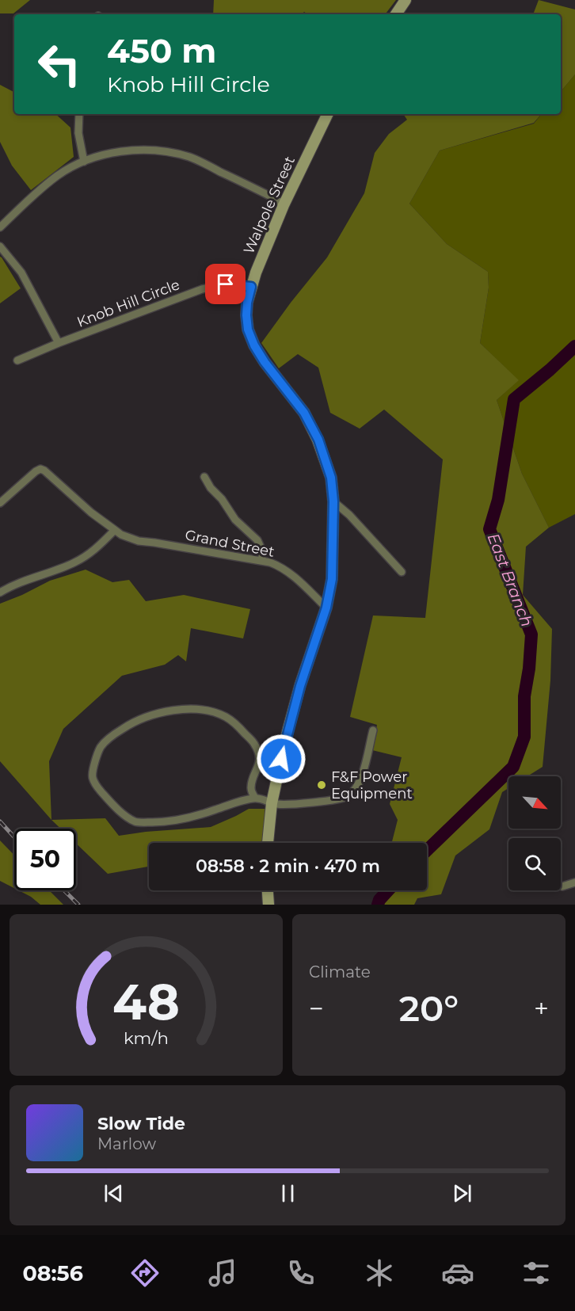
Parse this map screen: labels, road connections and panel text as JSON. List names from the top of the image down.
{
  "streets": {
    "main road": ["Walpole Street"],
    "street": ["Knob Hill Circle", "Grand Street"]
  },
  "crossings": [
    ["Walpole Street", "Knob Hill Circle"],
    ["Walpole Street", "Grand Street"]
  ],
  "water": ["East Branch"],
  "places": ["F&F Power Equipment"],
  "north": "bottom right",
  "page": {
    "turn": ["450 m", "Knob Hill Circle"],
    "limit": "50",
    "trip": "08:58 · 2 min · 470 m",
    "tile": "Climate",
    "heat": ["−", "20°", "+"],
    "song": ["Slow Tide", "Marlow"],
    "tabs": "08:56",
    "gauge": ["48", "km/h"]
  }
}
